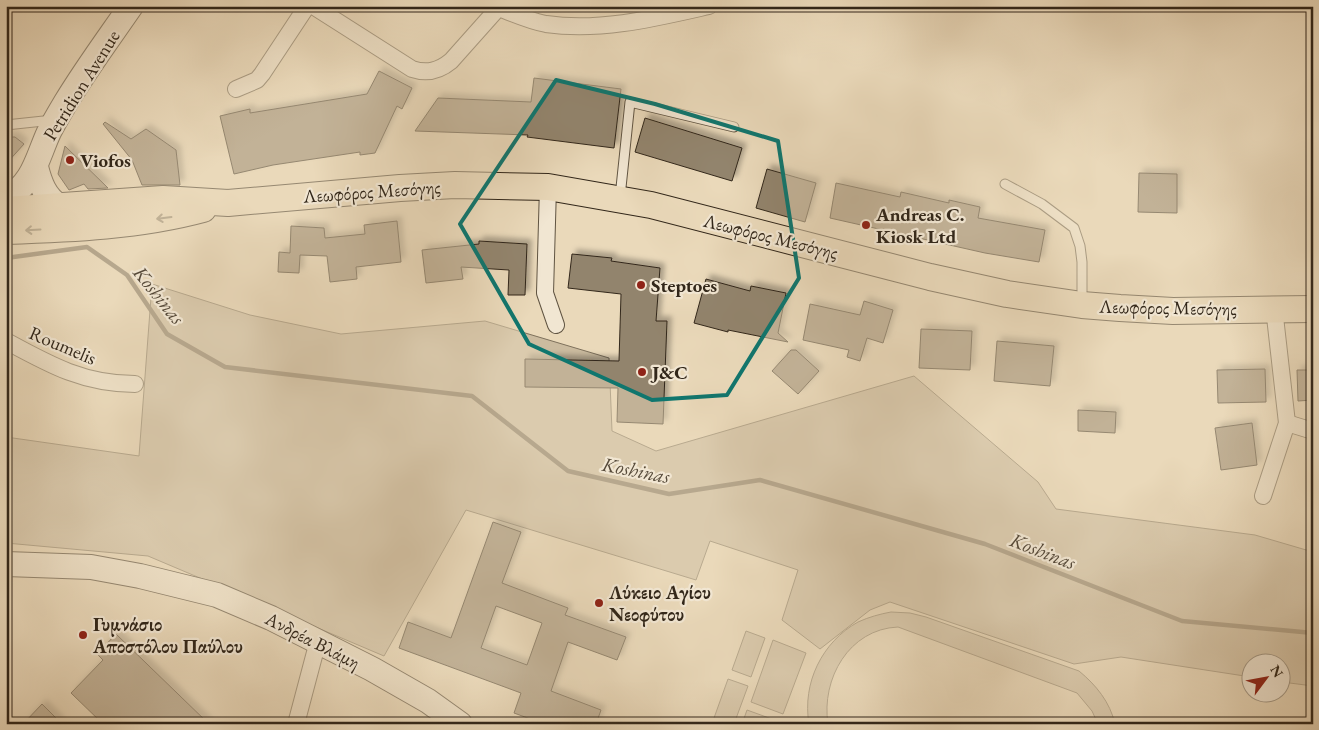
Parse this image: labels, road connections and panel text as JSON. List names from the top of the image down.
{
  "streets": {
    "main road": ["Λεωφόρος Μεσόγης"],
    "street": ["Petridion Avenue", "Roumelis", "Ανδρέα Βλάμη"]
  },
  "water": ["Koshinas"],
  "places": [
    "Viofos",
    "Andreas C. Kiosk Ltd",
    "Steptoes",
    "J&C",
    "Λύκειο Αγίου Νεοφύτου",
    "Γυμνάσιο Αποστόλου Παύλου"
  ],
  "north": "top right"
}
